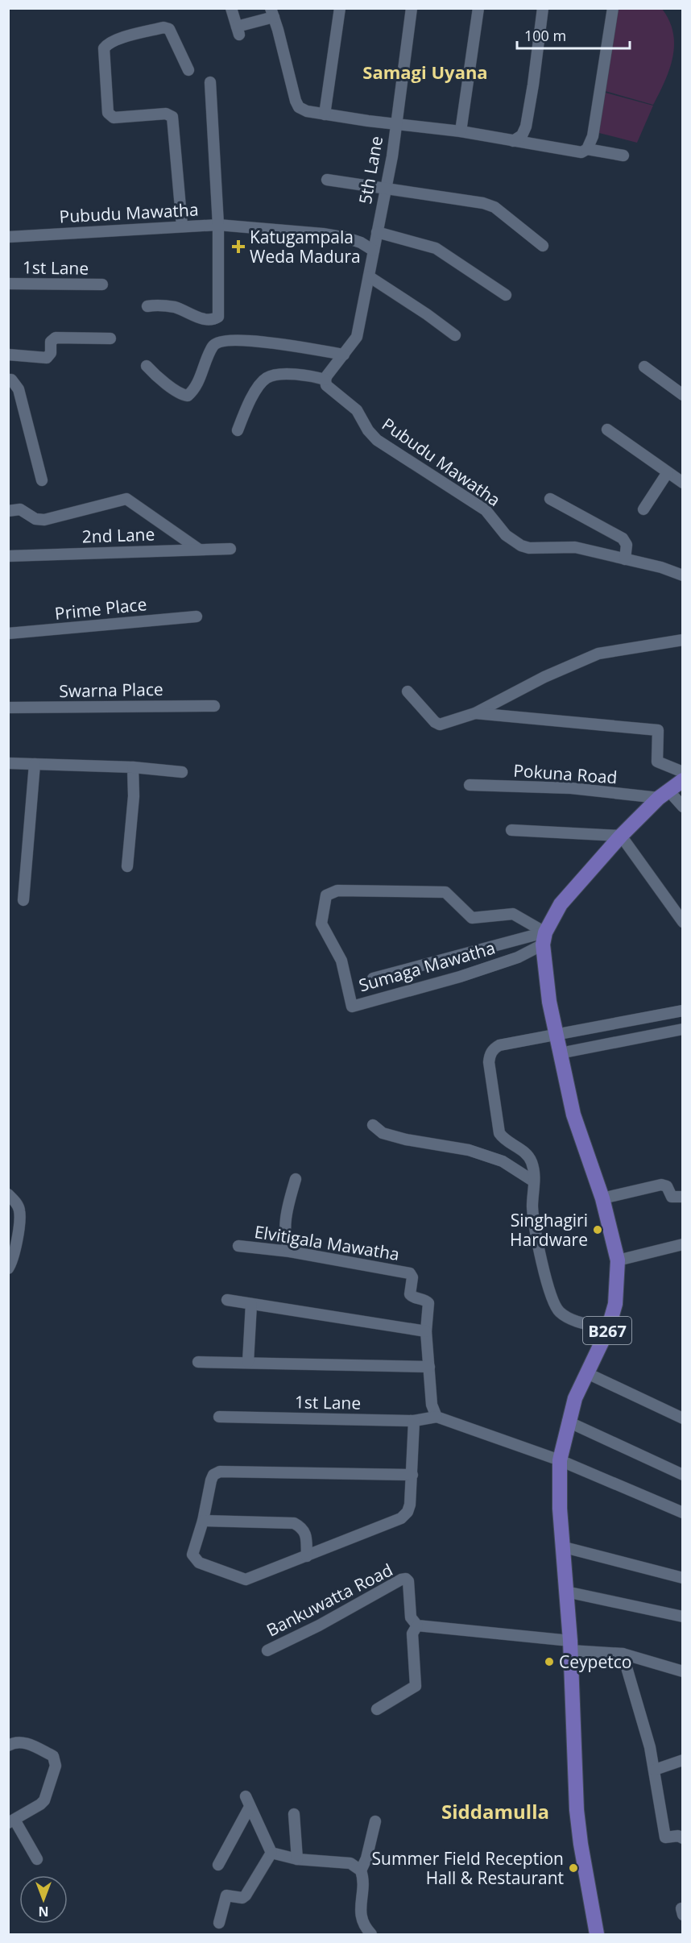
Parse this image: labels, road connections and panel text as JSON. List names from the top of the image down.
{
  "streets": {
    "main road": ["B267"],
    "street": [
      "5th Lane",
      "Pubudu Mawatha",
      "1st Lane",
      "2nd Lane",
      "Prime Place",
      "Swarna Place",
      "Pokuna Road",
      "Sumaga Mawatha",
      "Elvitigala Mawatha",
      "Bankuwatta Road"
    ]
  },
  "crossings": [
    ["5th Lane", "Pubudu Mawatha"],
    ["1st Lane", "Elvitigala Mawatha"],
    ["Sumaga Mawatha", "B267"]
  ],
  "districts": ["Samagi Uyana", "Siddamulla"],
  "places": {
    "health": ["Katugampala Weda Madura"],
    "other": ["Singhagiri Hardware", "Ceypetco", "Summer Field Reception Hall & Restaurant"]
  },
  "scale_bar": "100 m",
  "north": "bottom"
}
